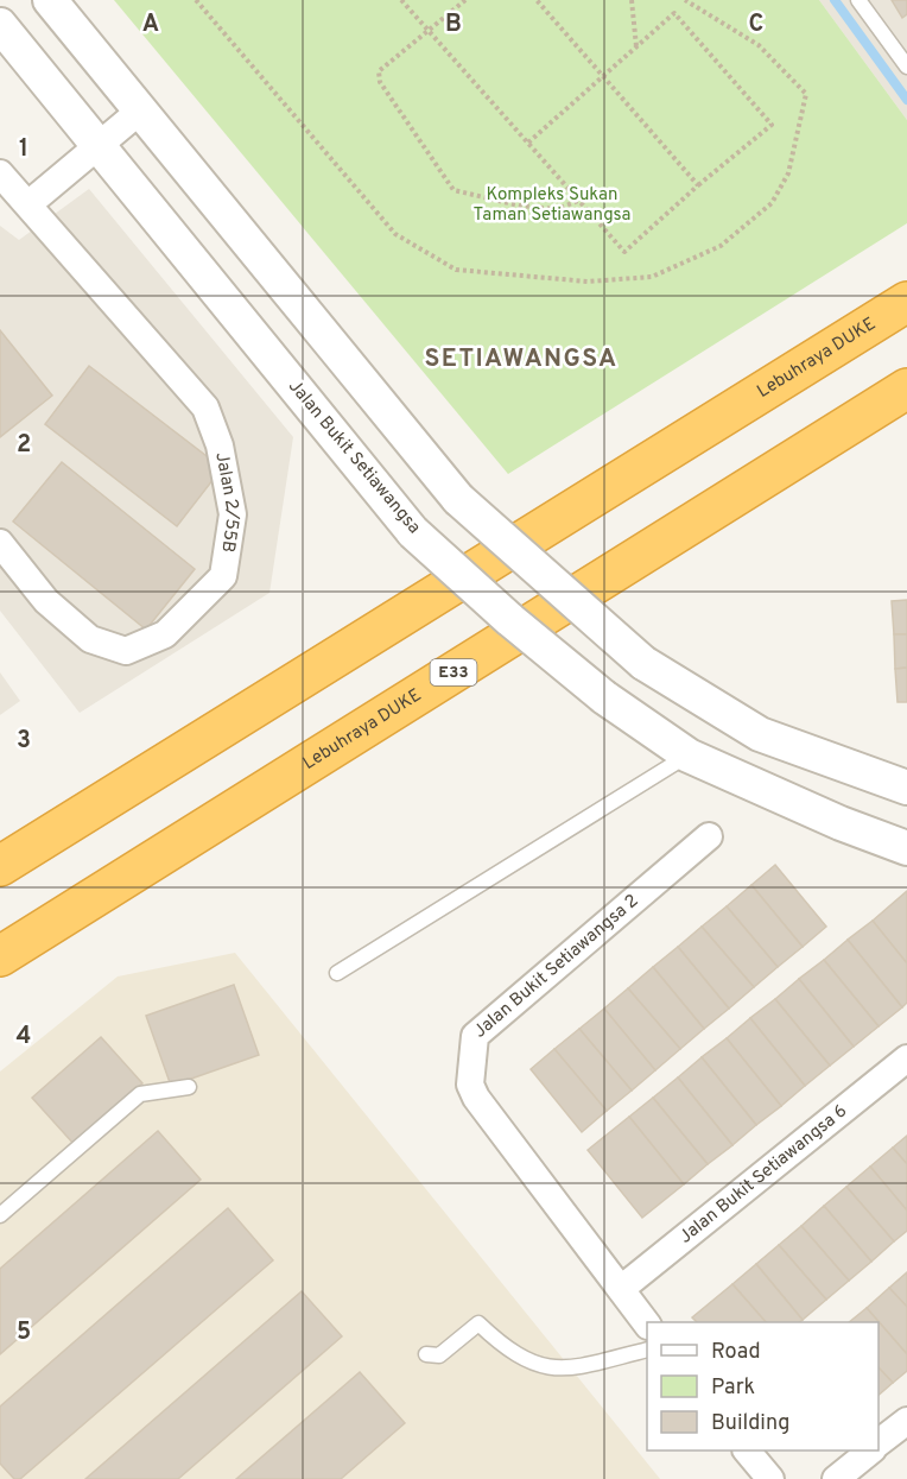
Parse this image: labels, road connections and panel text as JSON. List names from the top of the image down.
{
  "streets": {
    "highway": ["Lebuhraya DUKE", "E33"],
    "street": [
      "Jalan Bukit Setiawangsa",
      "Jalan 2/55B",
      "Jalan Bukit Setiawangsa 2",
      "Jalan Bukit Setiawangsa 6"
    ]
  },
  "crossings": [
    ["Jalan Bukit Setiawangsa 2", "Jalan Bukit Setiawangsa 6"]
  ],
  "districts": ["SETIAWANGSA"],
  "parks": ["Kompleks Sukan Taman Setiawangsa"],
  "legend": ["Road", "Park", "Building"],
  "grid": {
    "columns": ["A", "B", "C"],
    "rows": [
      "1",
      "2",
      "3",
      "4",
      "5"
    ]
  }
}
